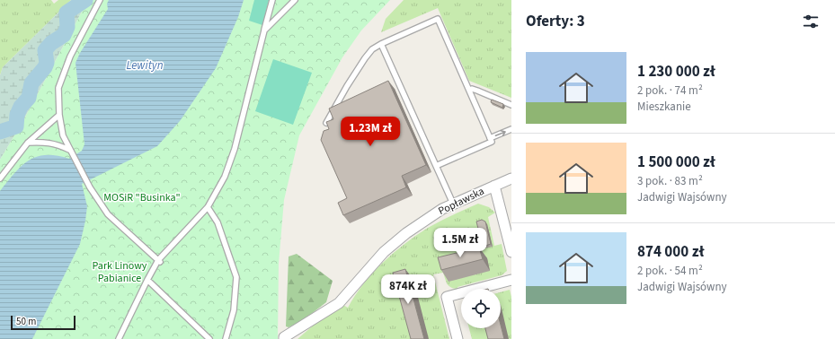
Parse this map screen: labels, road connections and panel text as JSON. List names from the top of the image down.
{
  "streets": {
    "street": ["Popławska"]
  },
  "water": ["Lewityn"],
  "parks": ["MOSiR \"Businka\"", "Park Linowy Pabianice"],
  "scale_bar": "50 m",
  "page": {
    "heading": "Oferty: 3",
    "list": [
      {
        "name": "1 230 000 zł",
        "note": "2 pok. · 74 m² · Mieszkanie"
      },
      {
        "name": "1 500 000 zł",
        "note": "3 pok. · 83 m² · Jadwigi Wajsówny"
      },
      {
        "name": "874 000 zł",
        "note": "2 pok. · 54 m² · Jadwigi Wajsówny"
      }
    ],
    "price": ["1.23M zł", "1.5M zł", "874K zł"],
    "scale": "50 m"
  }
}
